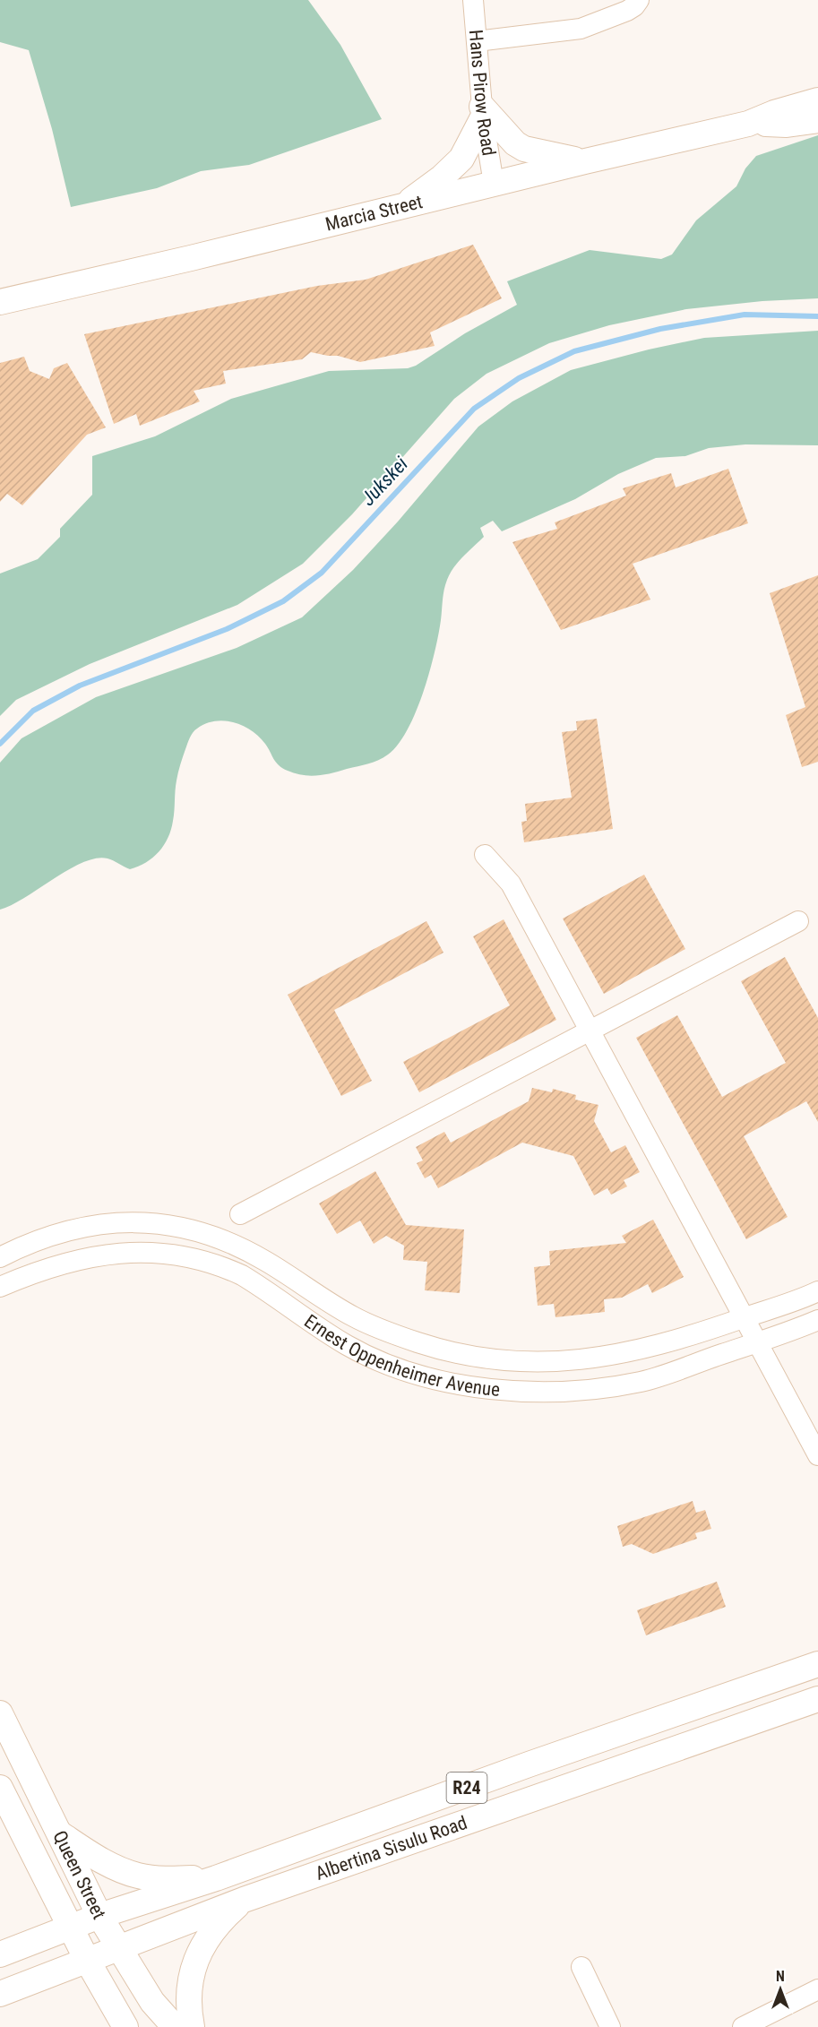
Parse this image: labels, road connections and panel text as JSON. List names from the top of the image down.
{
  "streets": {
    "main road": [
      "Marcia Street",
      "R24",
      "Albertina Sisulu Road",
      "Queen Street"
    ],
    "street": ["Hans Pirow Road", "Ernest Oppenheimer Avenue"]
  },
  "crossings": [
    ["Hans Pirow Road", "Marcia Street"],
    ["Albertina Sisulu Road", "Queen Street"]
  ],
  "water": ["Jukskei"],
  "north": "top"
}
